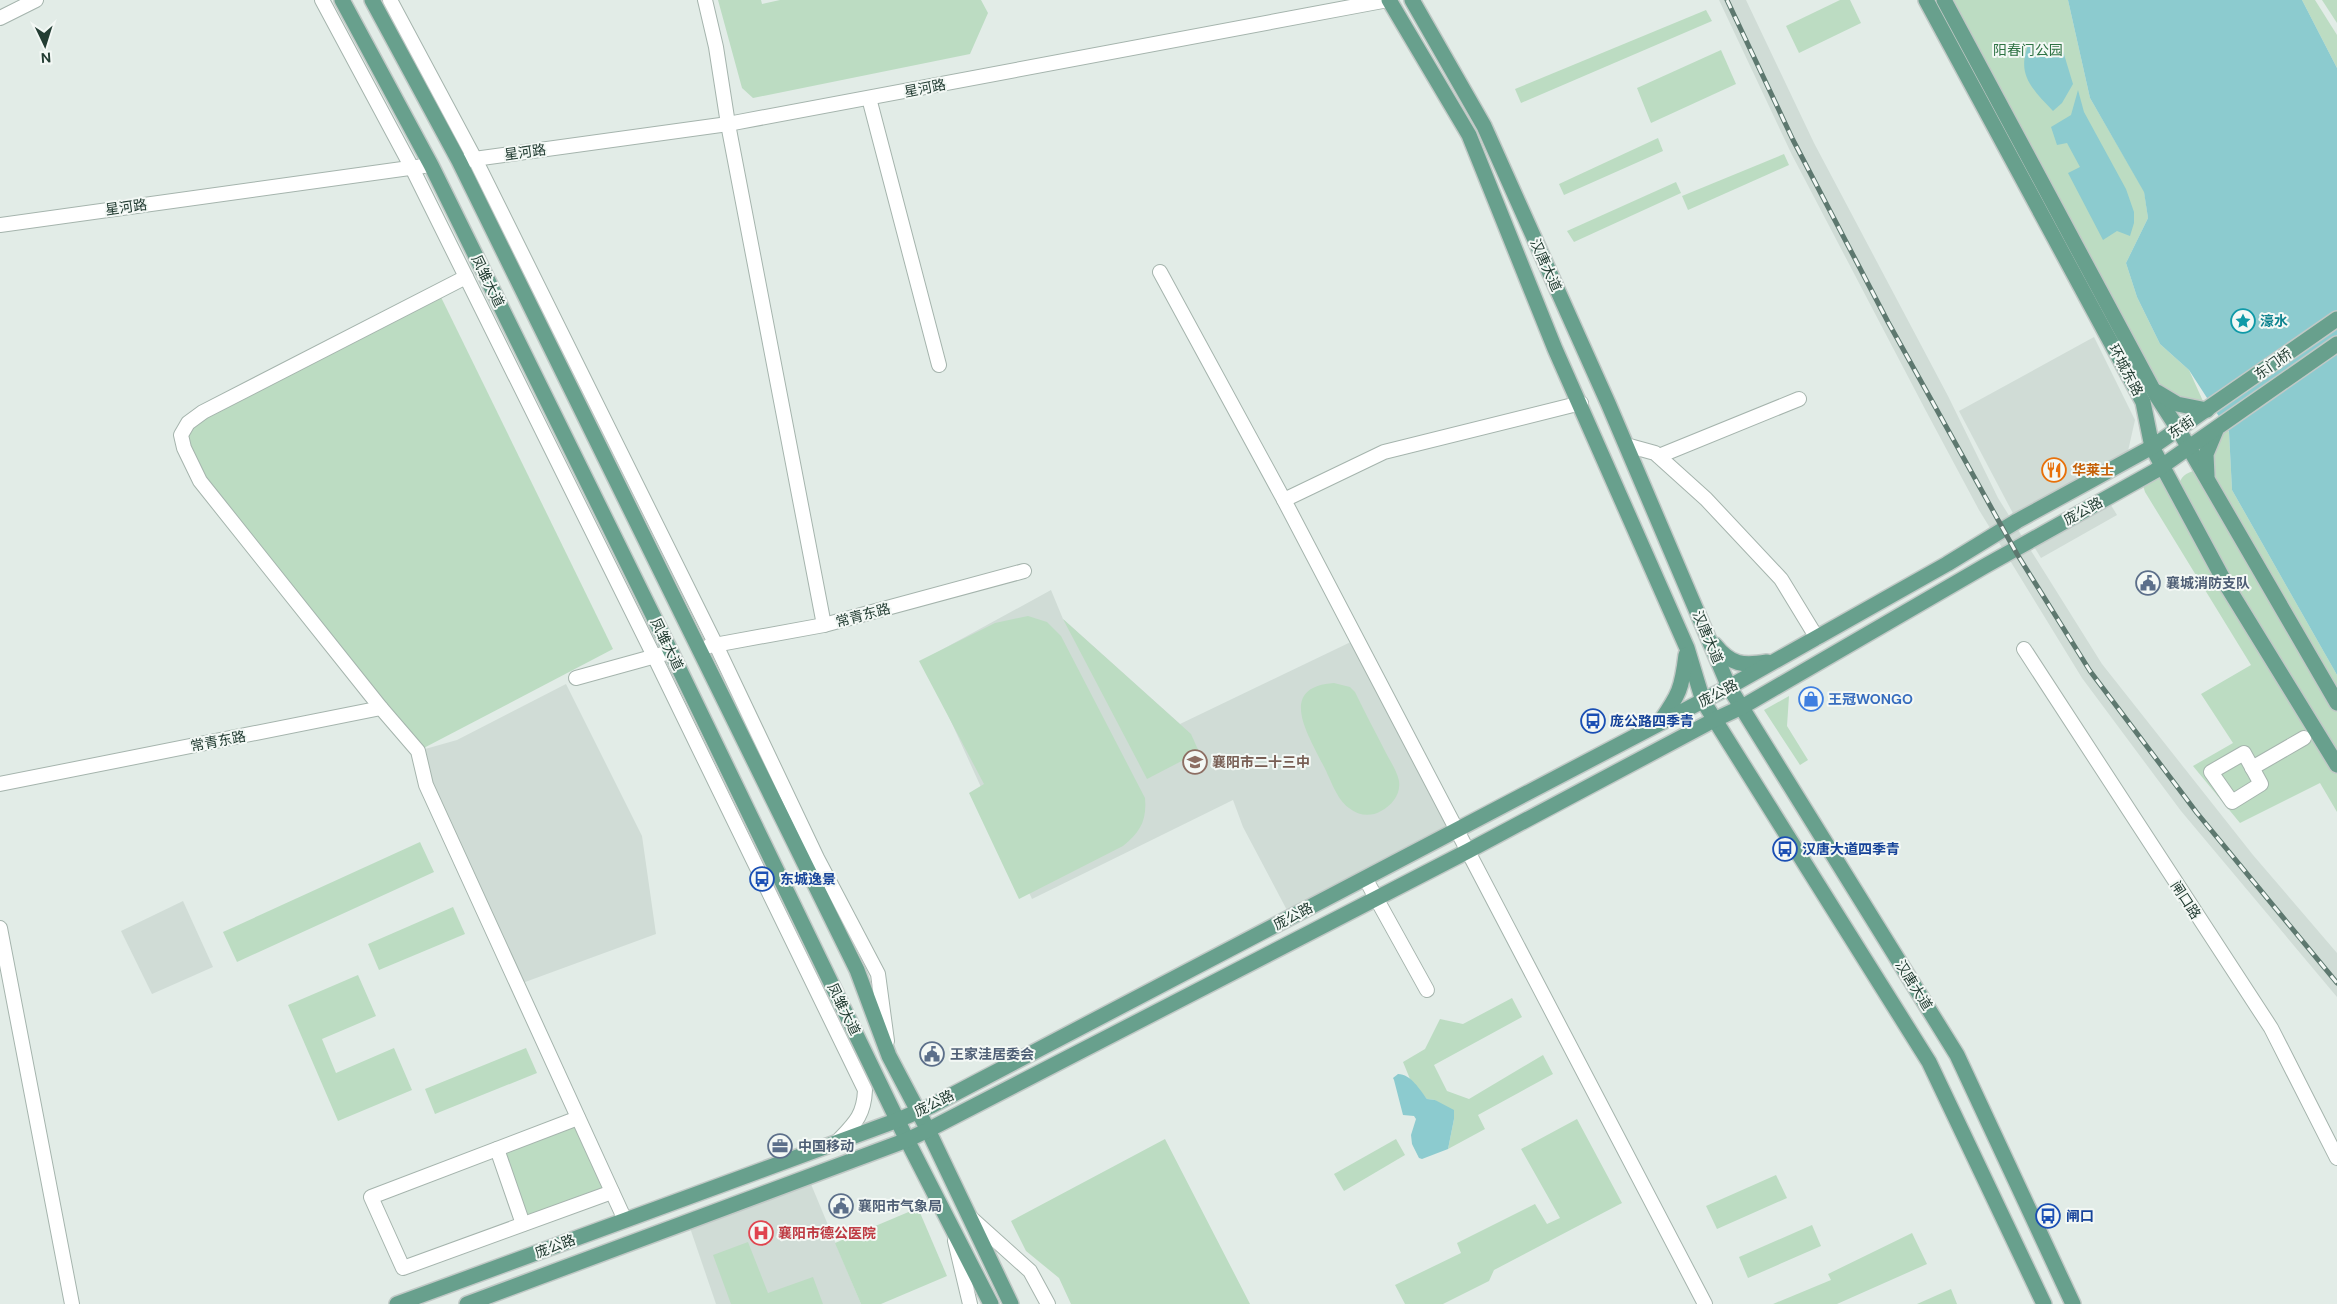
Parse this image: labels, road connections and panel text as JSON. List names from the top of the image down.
{
  "streets": {
    "main road": [
      "汉唐大道",
      "凤雏大道",
      "东门桥",
      "环城东路",
      "东街",
      "庞公路"
    ],
    "street": ["星河路", "常青东路", "闸口路"]
  },
  "crossings": [
    ["星河路", "汉唐大道"],
    ["星河路", "凤雏大道"],
    ["汉唐大道", "庞公路"],
    ["凤雏大道", "庞公路"],
    ["凤雏大道", "常青东路"],
    ["东门桥", "东街"],
    ["环城东路", "东街"],
    ["环城东路", "庞公路"],
    ["东街", "庞公路"]
  ],
  "parks": ["阳春门公园"],
  "places": {
    "place": ["濠水"],
    "restaurant": ["华莱士"],
    "public building": ["襄城消防支队", "王家洼居委会", "襄阳市气象局"],
    "shop": ["王冠WONGO"],
    "bus stop": [
      "庞公路四季青",
      "汉唐大道四季青",
      "东城逸景",
      "闸口"
    ],
    "school or university": ["襄阳市二十三中"],
    "office": ["中国移动"],
    "hospital": ["襄阳市德公医院"]
  },
  "north": "bottom"
}
